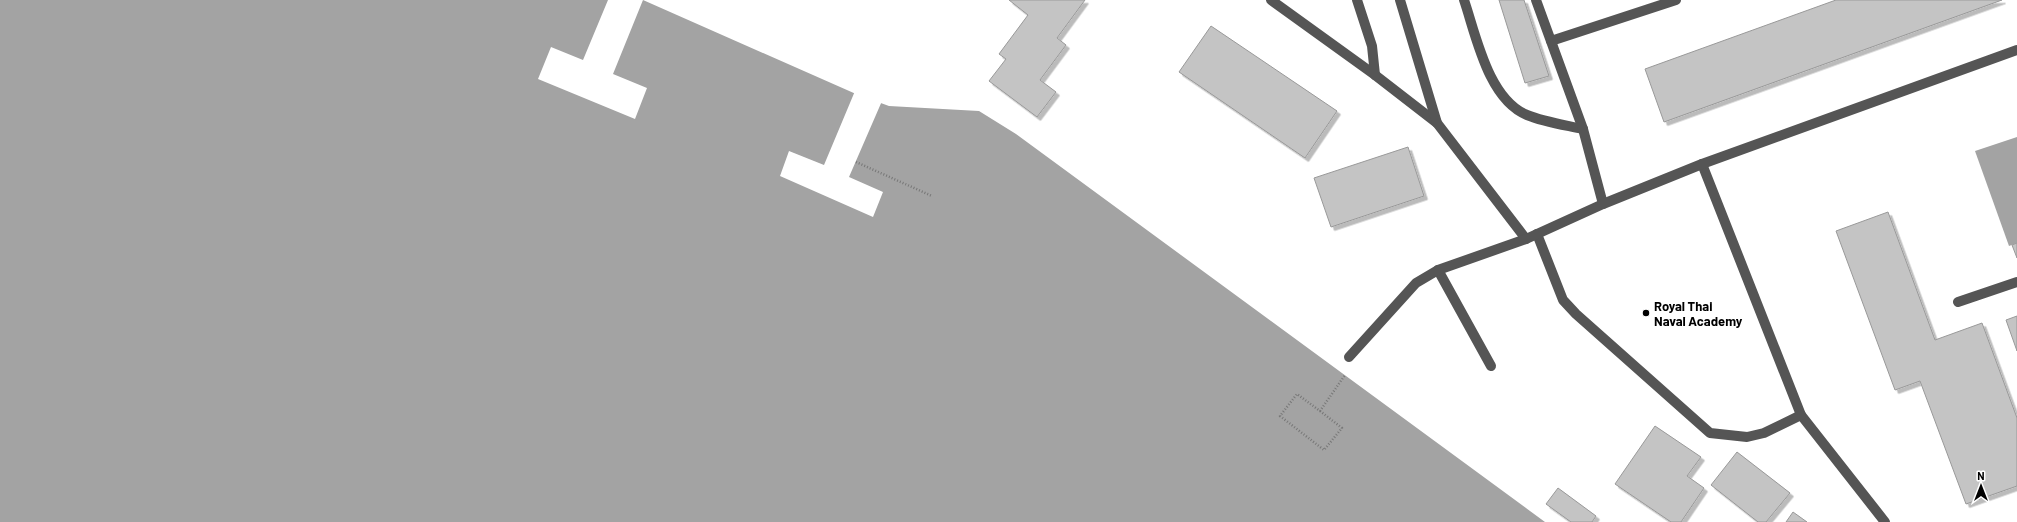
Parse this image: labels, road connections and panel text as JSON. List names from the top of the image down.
{
  "places": ["Royal Thai Naval Academy"],
  "north": "top"
}
